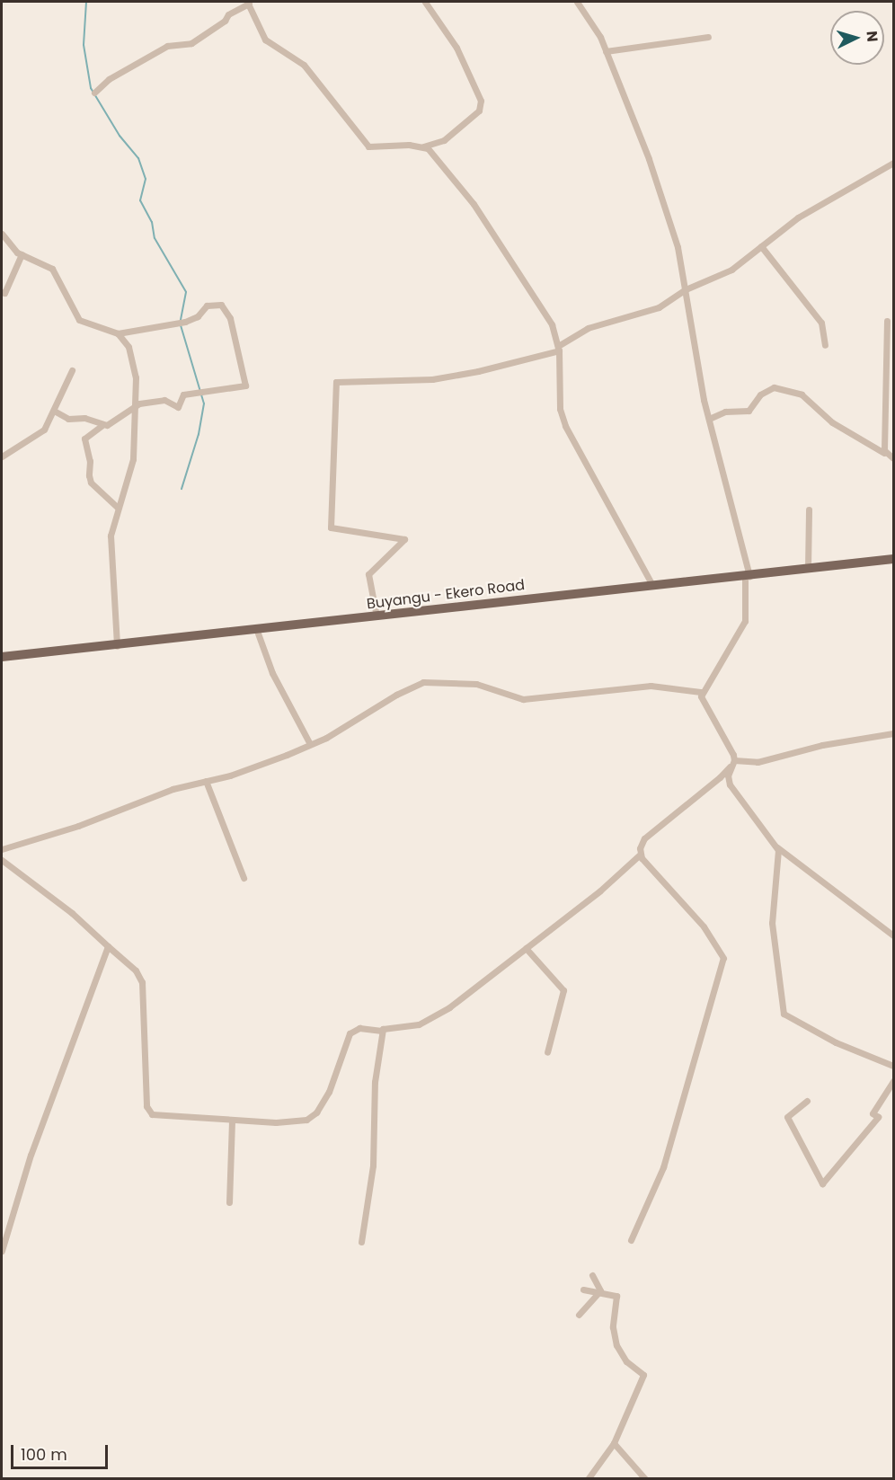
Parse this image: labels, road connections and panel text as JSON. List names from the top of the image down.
{
  "streets": {
    "main road": ["Buyangu - Ekero Road"]
  },
  "scale_bar": "100 m",
  "north": "right"
}
